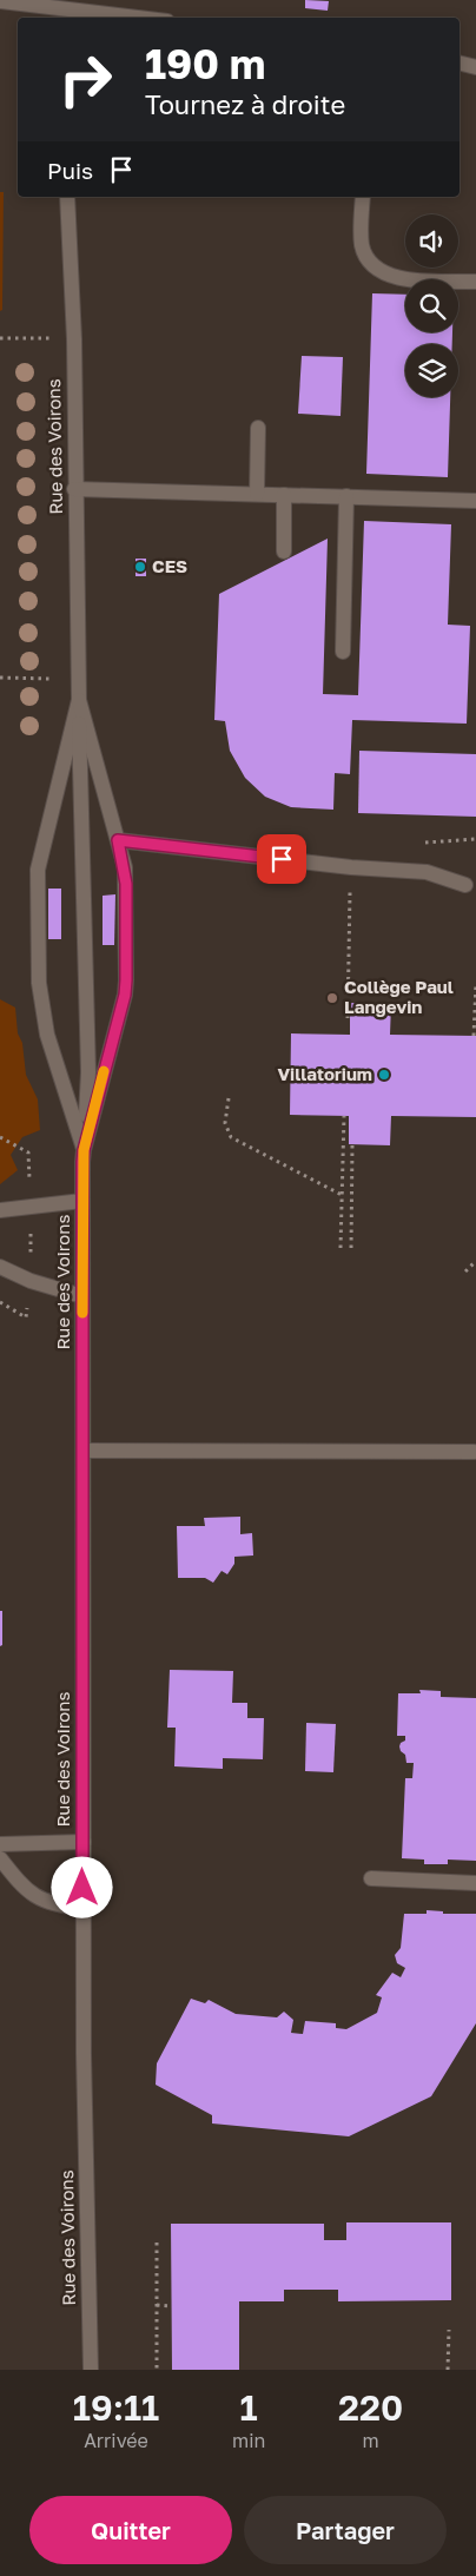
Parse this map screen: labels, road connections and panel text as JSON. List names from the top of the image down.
{
  "streets": {
    "street": ["Rue des Voirons"]
  },
  "places": ["CES", "Collège Paul Langevin", "Villatorium"],
  "page": {
    "turn": ["190 m", "Tournez à droite"],
    "then": "Puis",
    "eta": [
      "19:11",
      "Arrivée",
      "1",
      "min",
      "220",
      "m"
    ],
    "buttons": ["Quitter", "Partager"]
  }
}
